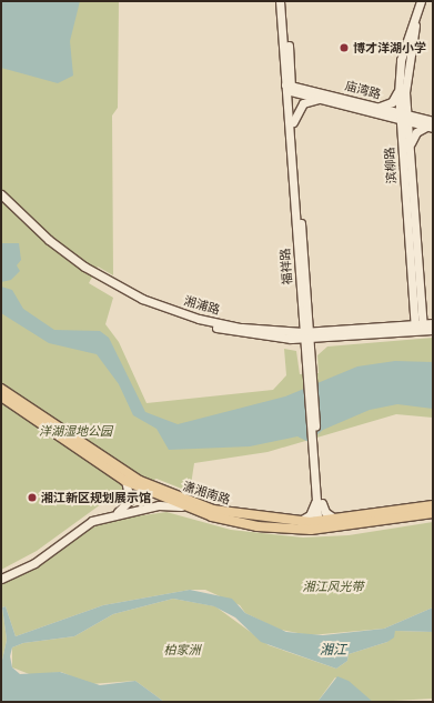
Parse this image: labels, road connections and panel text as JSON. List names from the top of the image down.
{
  "streets": {
    "main road": [
      "庙湾路",
      "滨柳路",
      "福祥路",
      "湘浦路",
      "潇湘南路"
    ]
  },
  "crossings": [
    ["庙湾路", "滨柳路"],
    ["庙湾路", "福祥路"],
    ["滨柳路", "湘浦路"],
    ["福祥路", "湘浦路"],
    ["福祥路", "潇湘南路"]
  ],
  "water": ["湘江"],
  "parks": ["洋湖湿地公园", "湘江风光带", "柏家洲"],
  "places": ["博才洋湖小学", "湘江新区规划展示馆"]
}
